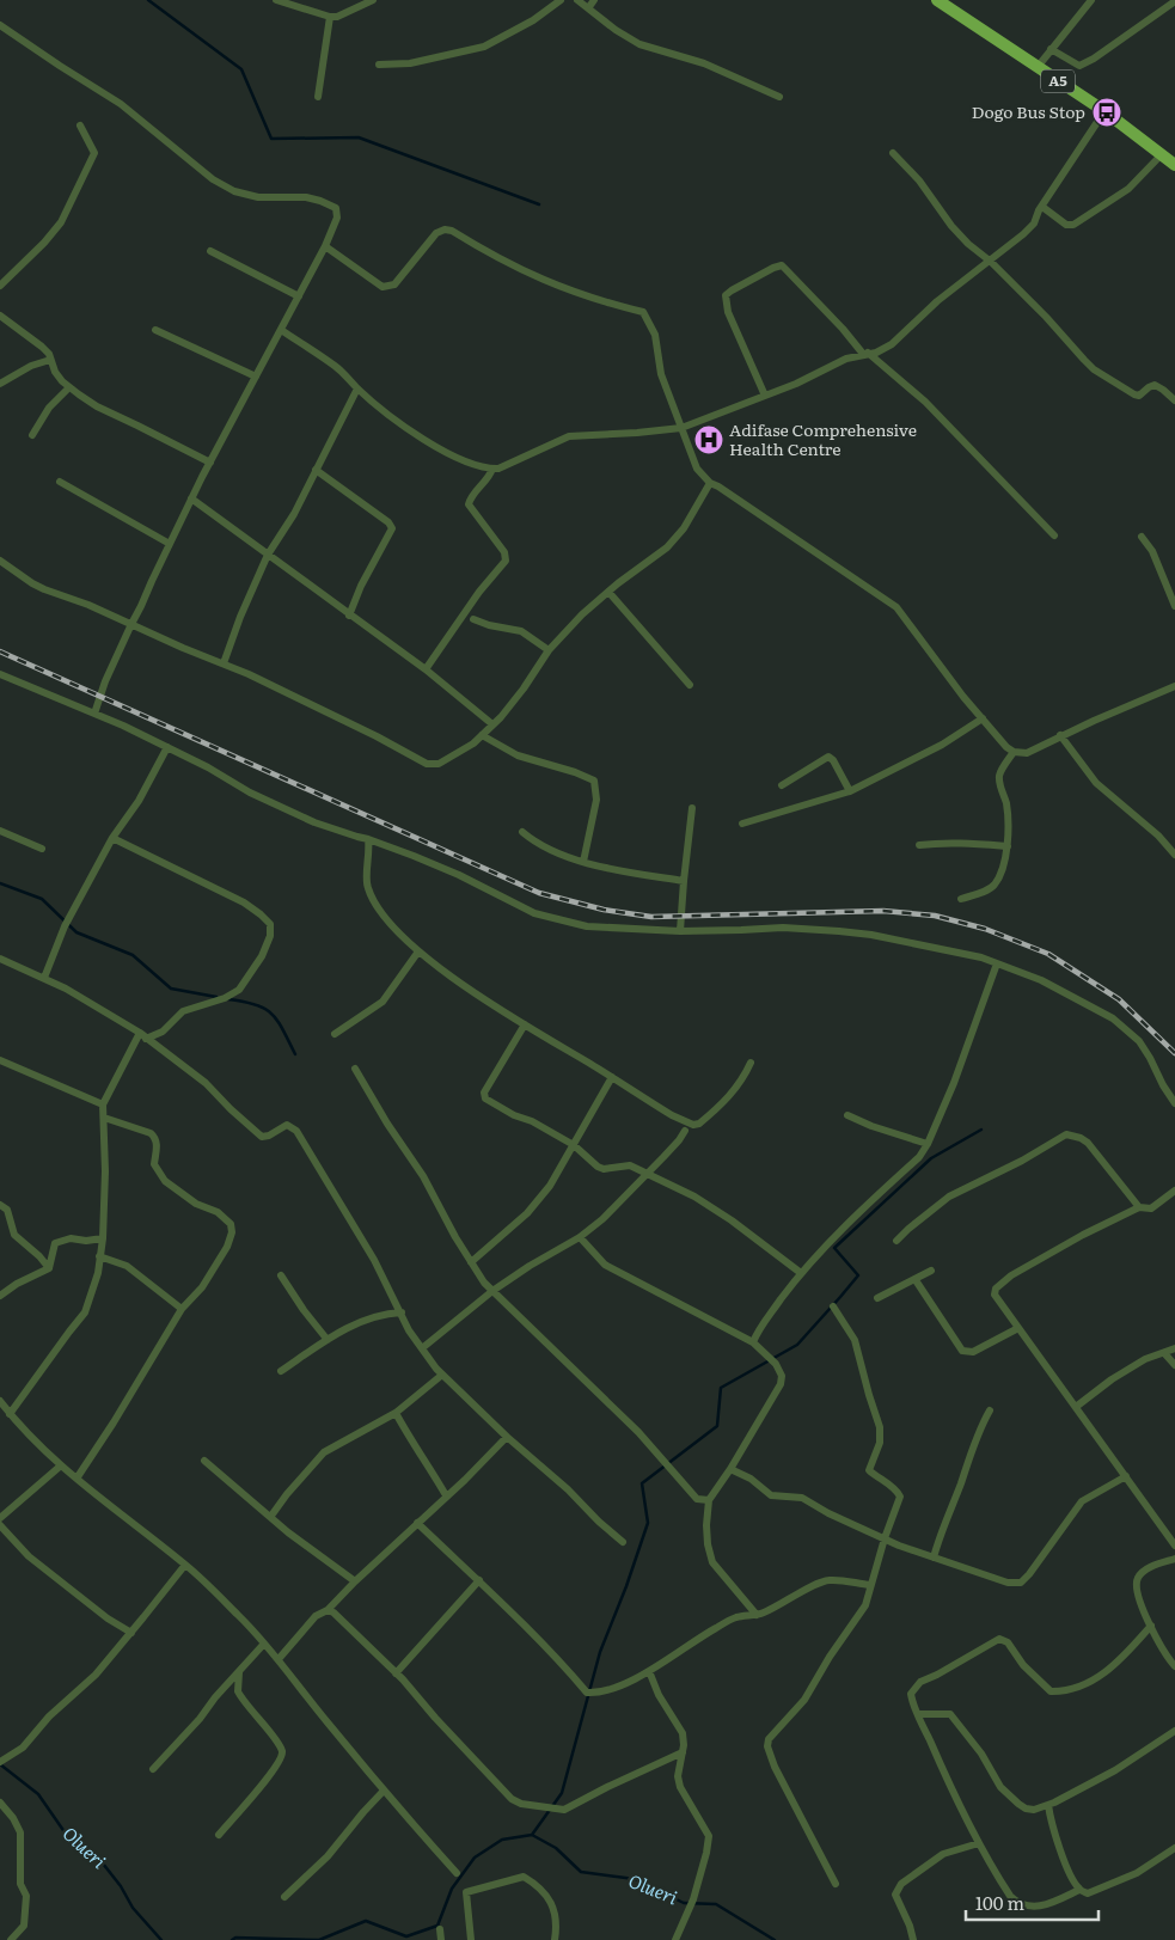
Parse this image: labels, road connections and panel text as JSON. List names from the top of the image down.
{
  "streets": {
    "highway": ["A5"]
  },
  "water": ["Olueri"],
  "places": {
    "bus stop": ["Dogo Bus Stop"],
    "hospital": ["Adifase Comprehensive Health Centre"]
  },
  "scale_bar": "100 m"
}
